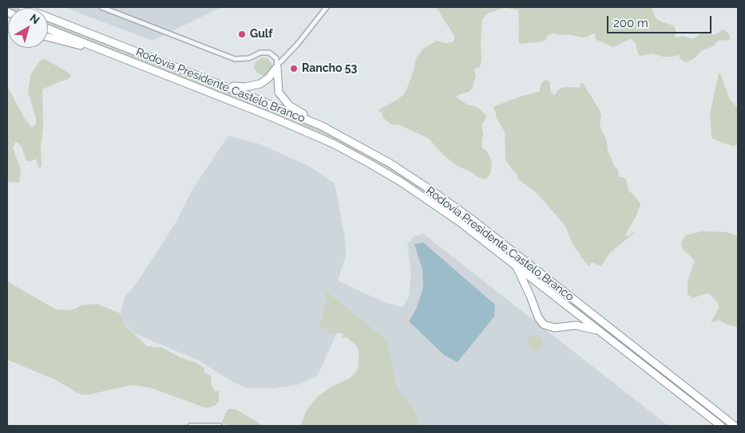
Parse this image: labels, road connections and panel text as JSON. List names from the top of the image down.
{
  "streets": {
    "highway": ["Rodovia Presidente Castelo Branco"]
  },
  "places": ["Gulf", "Rancho 53"],
  "scale_bar": "200 m",
  "north": "top right"
}
